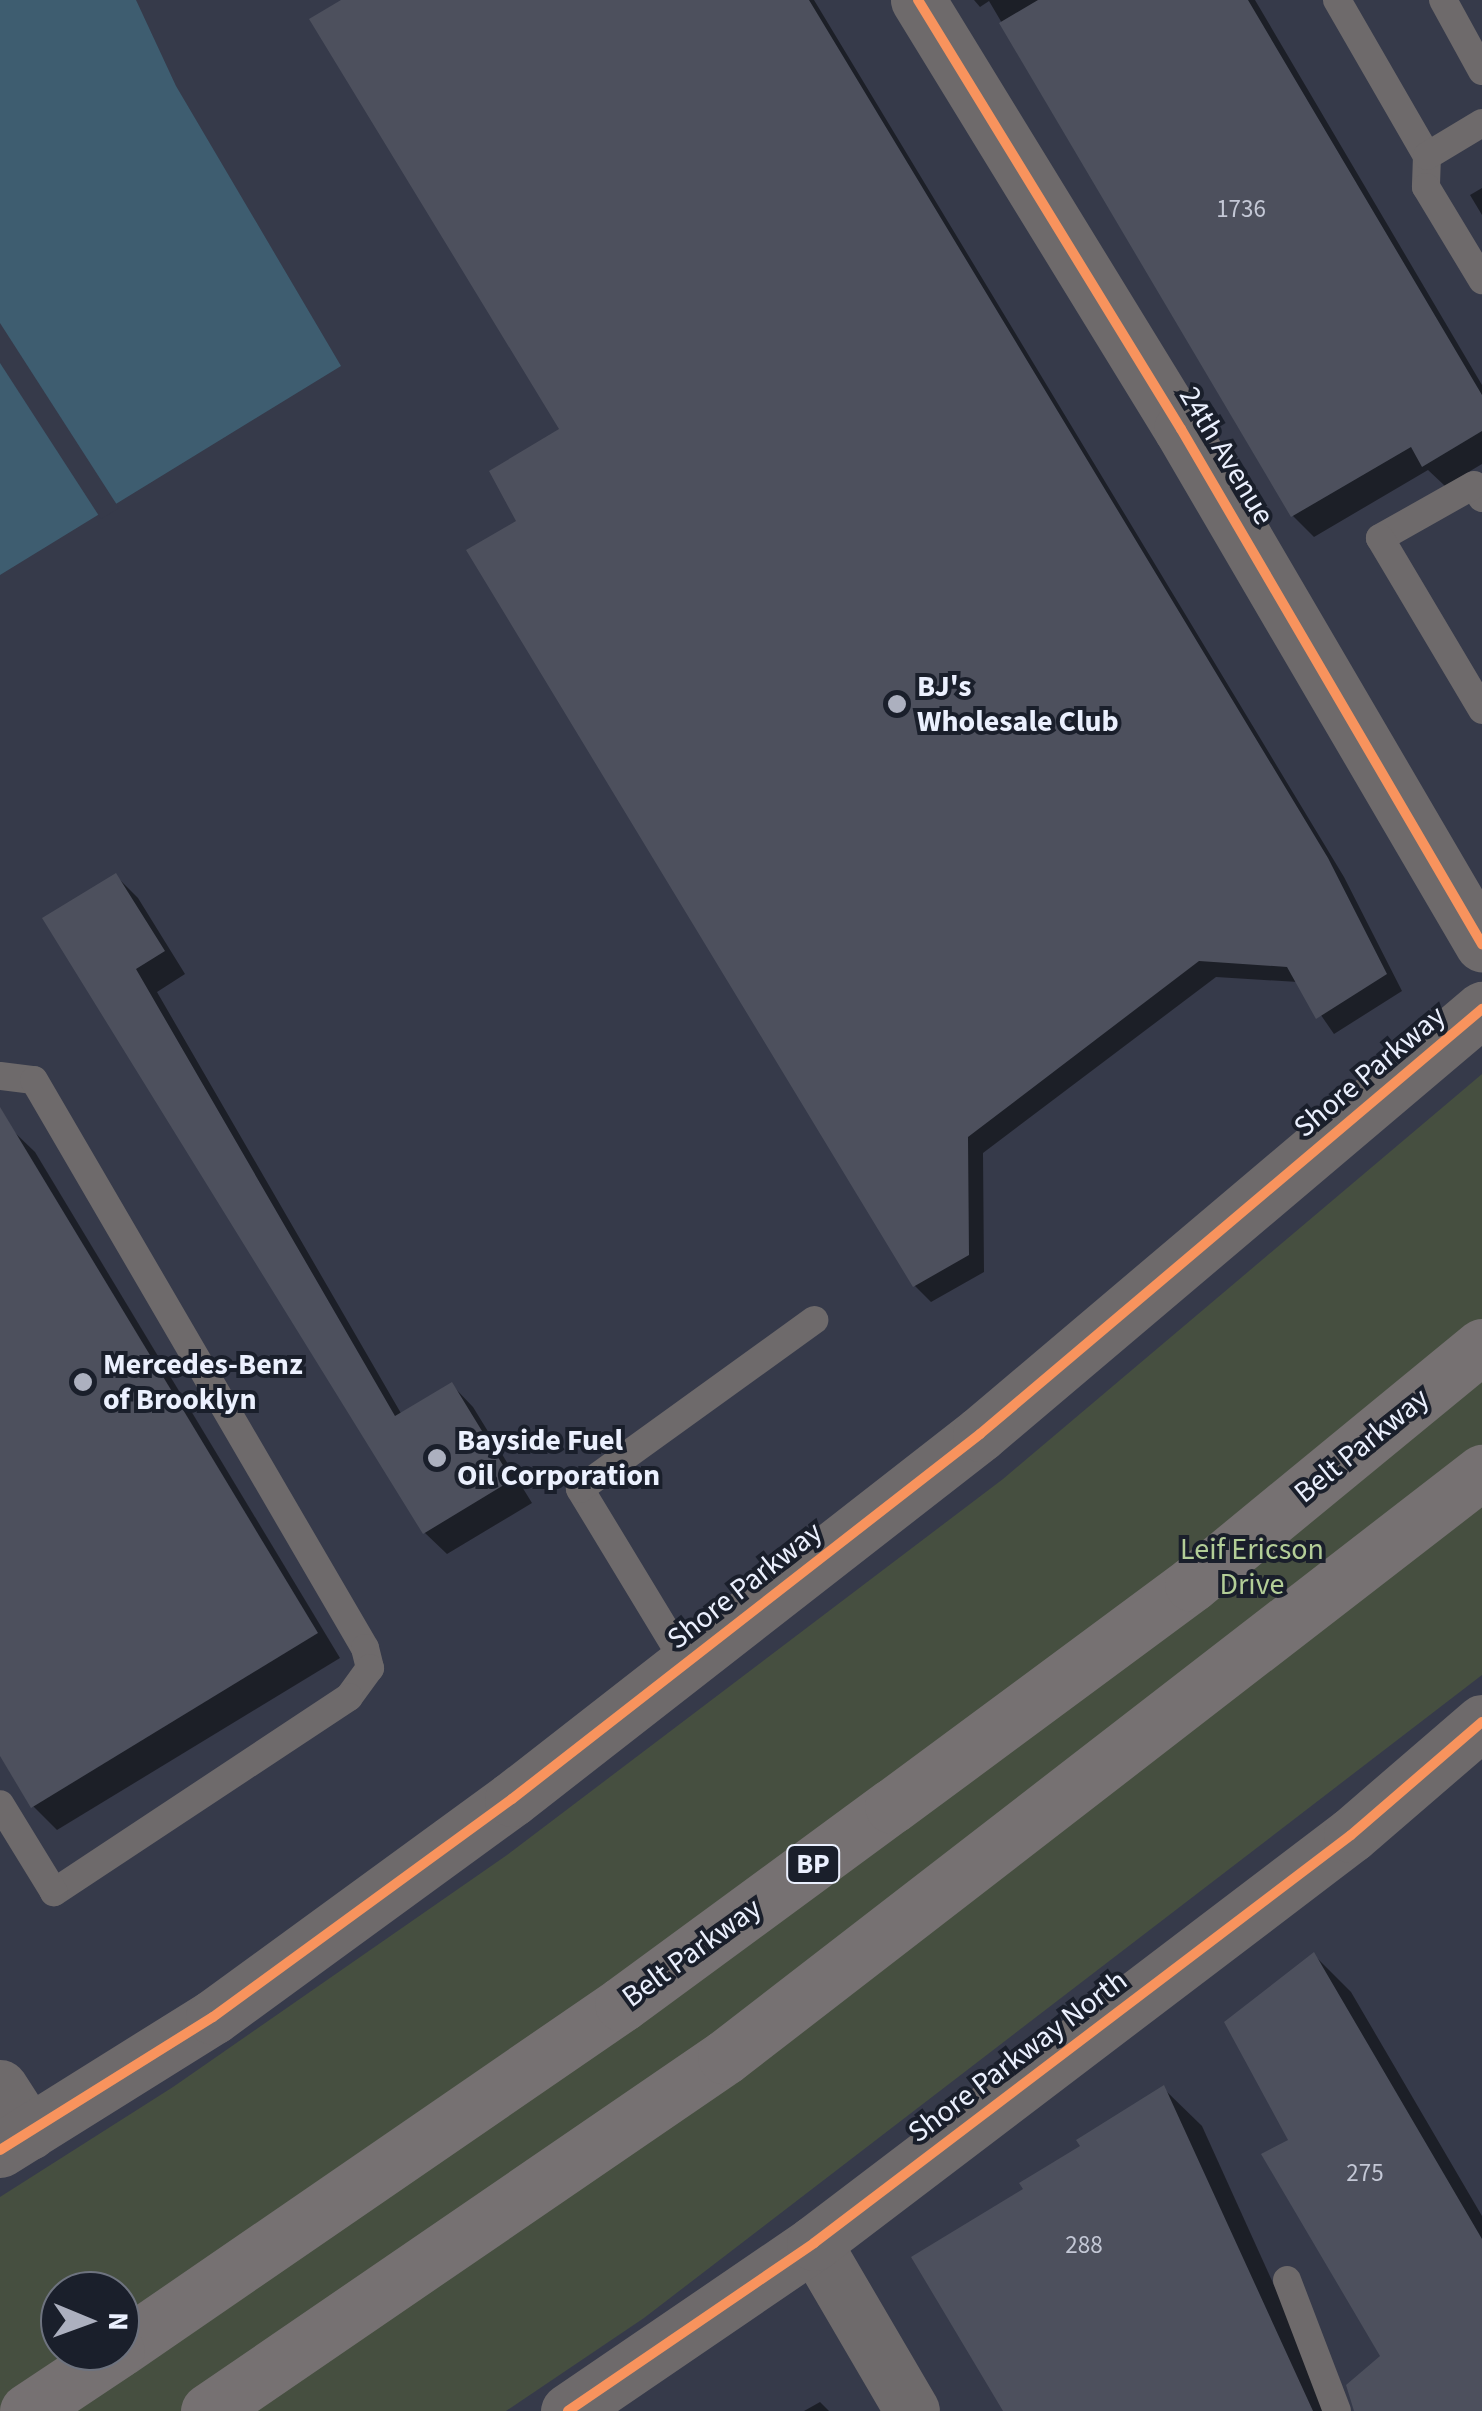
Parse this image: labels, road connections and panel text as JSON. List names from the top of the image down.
{
  "streets": {
    "highway": ["Belt Parkway", "BP"],
    "street": ["24th Avenue", "Shore Parkway", "Shore Parkway North"]
  },
  "parks": ["Leif Ericson Drive"],
  "places": ["BJ's Wholesale Club", "Mercedes-Benz of Brooklyn", "Bayside Fuel Oil Corporation"],
  "house_numbers": ["1736", "275", "288"],
  "north": "right"
}
